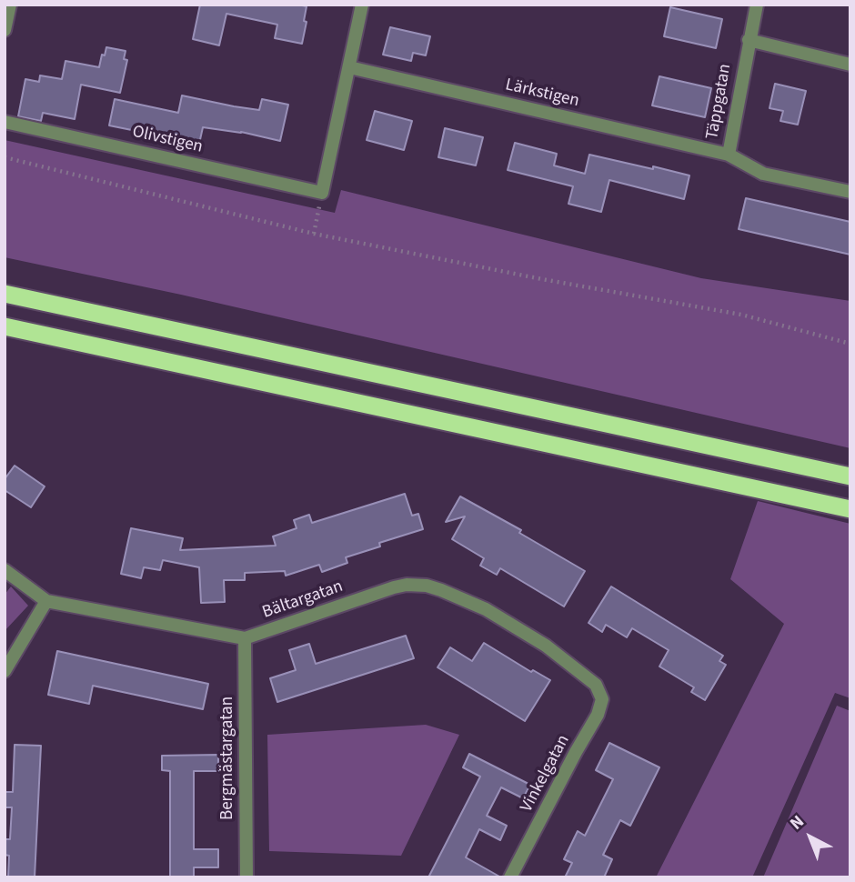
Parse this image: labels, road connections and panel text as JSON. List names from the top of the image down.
{
  "streets": {
    "street": [
      "Lärkstigen",
      "Täppgatan",
      "Olivstigen",
      "Bältargatan",
      "Bergmästargatan",
      "Vinkelgatan"
    ]
  },
  "crossings": [
    ["Lärkstigen", "Täppgatan"],
    ["Bältargatan", "Bergmästargatan"],
    ["Bältargatan", "Vinkelgatan"]
  ],
  "north": "top left"
}
